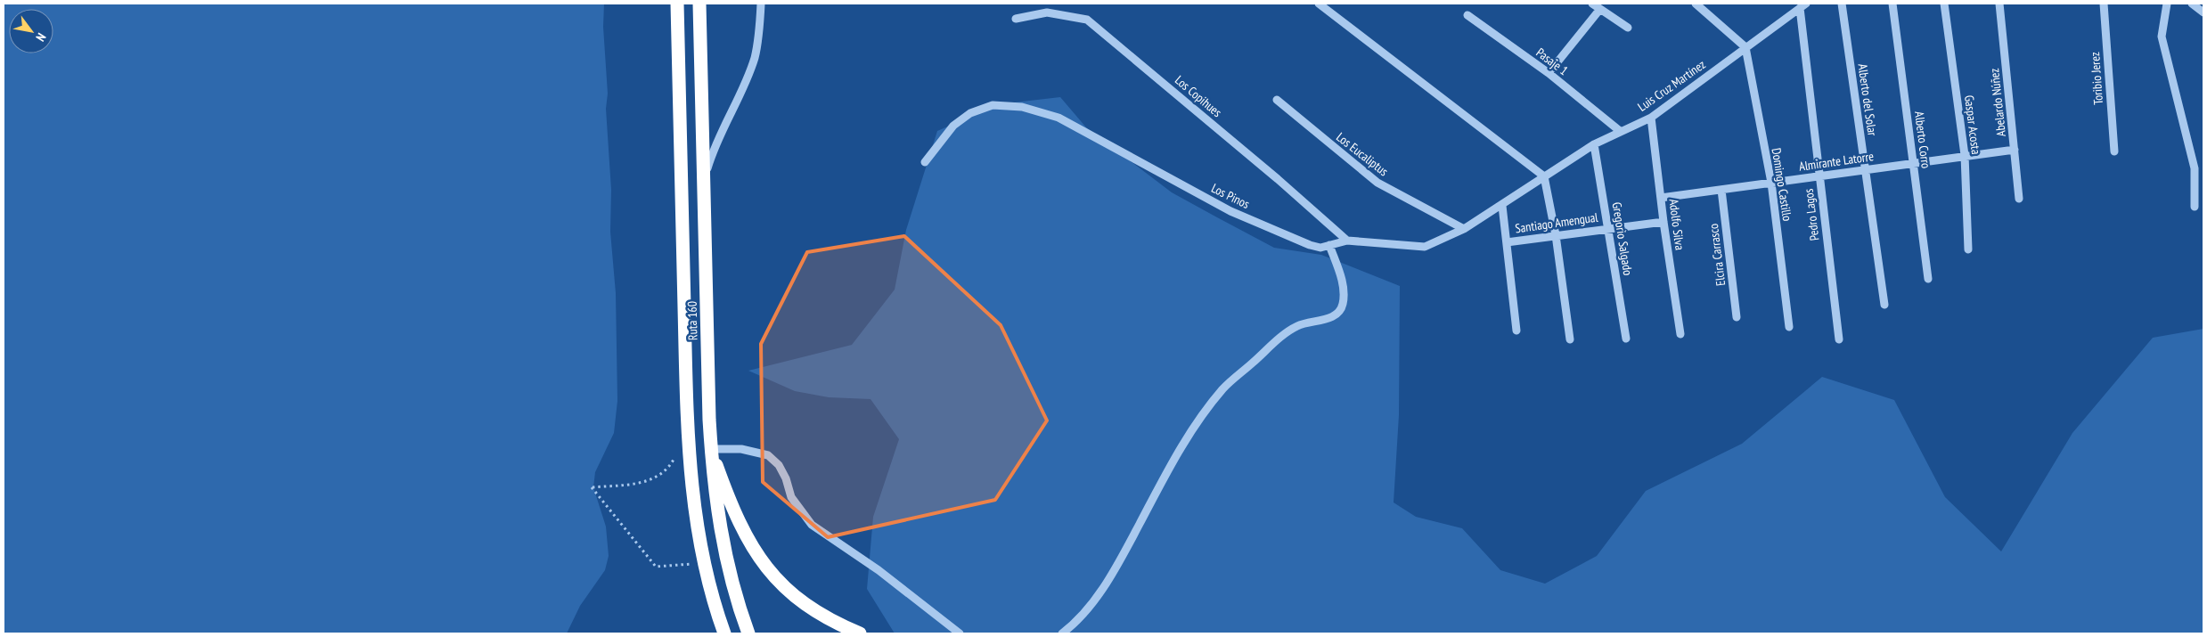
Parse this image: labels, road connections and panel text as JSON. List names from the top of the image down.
{
  "streets": {
    "highway": ["Ruta 160"],
    "street": [
      "Pasaje 1",
      "Toribio Jerez",
      "Luis Cruz Martínez",
      "Los Copihues",
      "Alberto del Solar",
      "Abelardo Núñez",
      "Gaspar Acosta",
      "Alberto Corro",
      "Los Eucaliptus",
      "Almirante Latorre",
      "Domingo Castillo",
      "Los Pinos",
      "Pedro Lagos",
      "Santiago Amengual",
      "Adolfo Silva",
      "Gregorio Salgado",
      "Elcira Carrasco"
    ]
  },
  "crossings": [
    ["Pasaje 1", "Luis Cruz Martínez"],
    ["Luis Cruz Martínez", "Domingo Castillo"],
    ["Luis Cruz Martínez", "Los Pinos"],
    ["Luis Cruz Martínez", "Pedro Lagos"],
    ["Luis Cruz Martínez", "Adolfo Silva"],
    ["Luis Cruz Martínez", "Gregorio Salgado"],
    ["Los Copihues", "Los Pinos"],
    ["Alberto del Solar", "Almirante Latorre"],
    ["Abelardo Núñez", "Almirante Latorre"],
    ["Gaspar Acosta", "Almirante Latorre"],
    ["Alberto Corro", "Almirante Latorre"],
    ["Los Eucaliptus", "Los Pinos"],
    ["Almirante Latorre", "Domingo Castillo"],
    ["Almirante Latorre", "Pedro Lagos"],
    ["Almirante Latorre", "Adolfo Silva"],
    ["Almirante Latorre", "Elcira Carrasco"],
    ["Los Pinos", "Santiago Amengual"],
    ["Santiago Amengual", "Adolfo Silva"],
    ["Santiago Amengual", "Gregorio Salgado"]
  ],
  "north": "bottom right"
}
